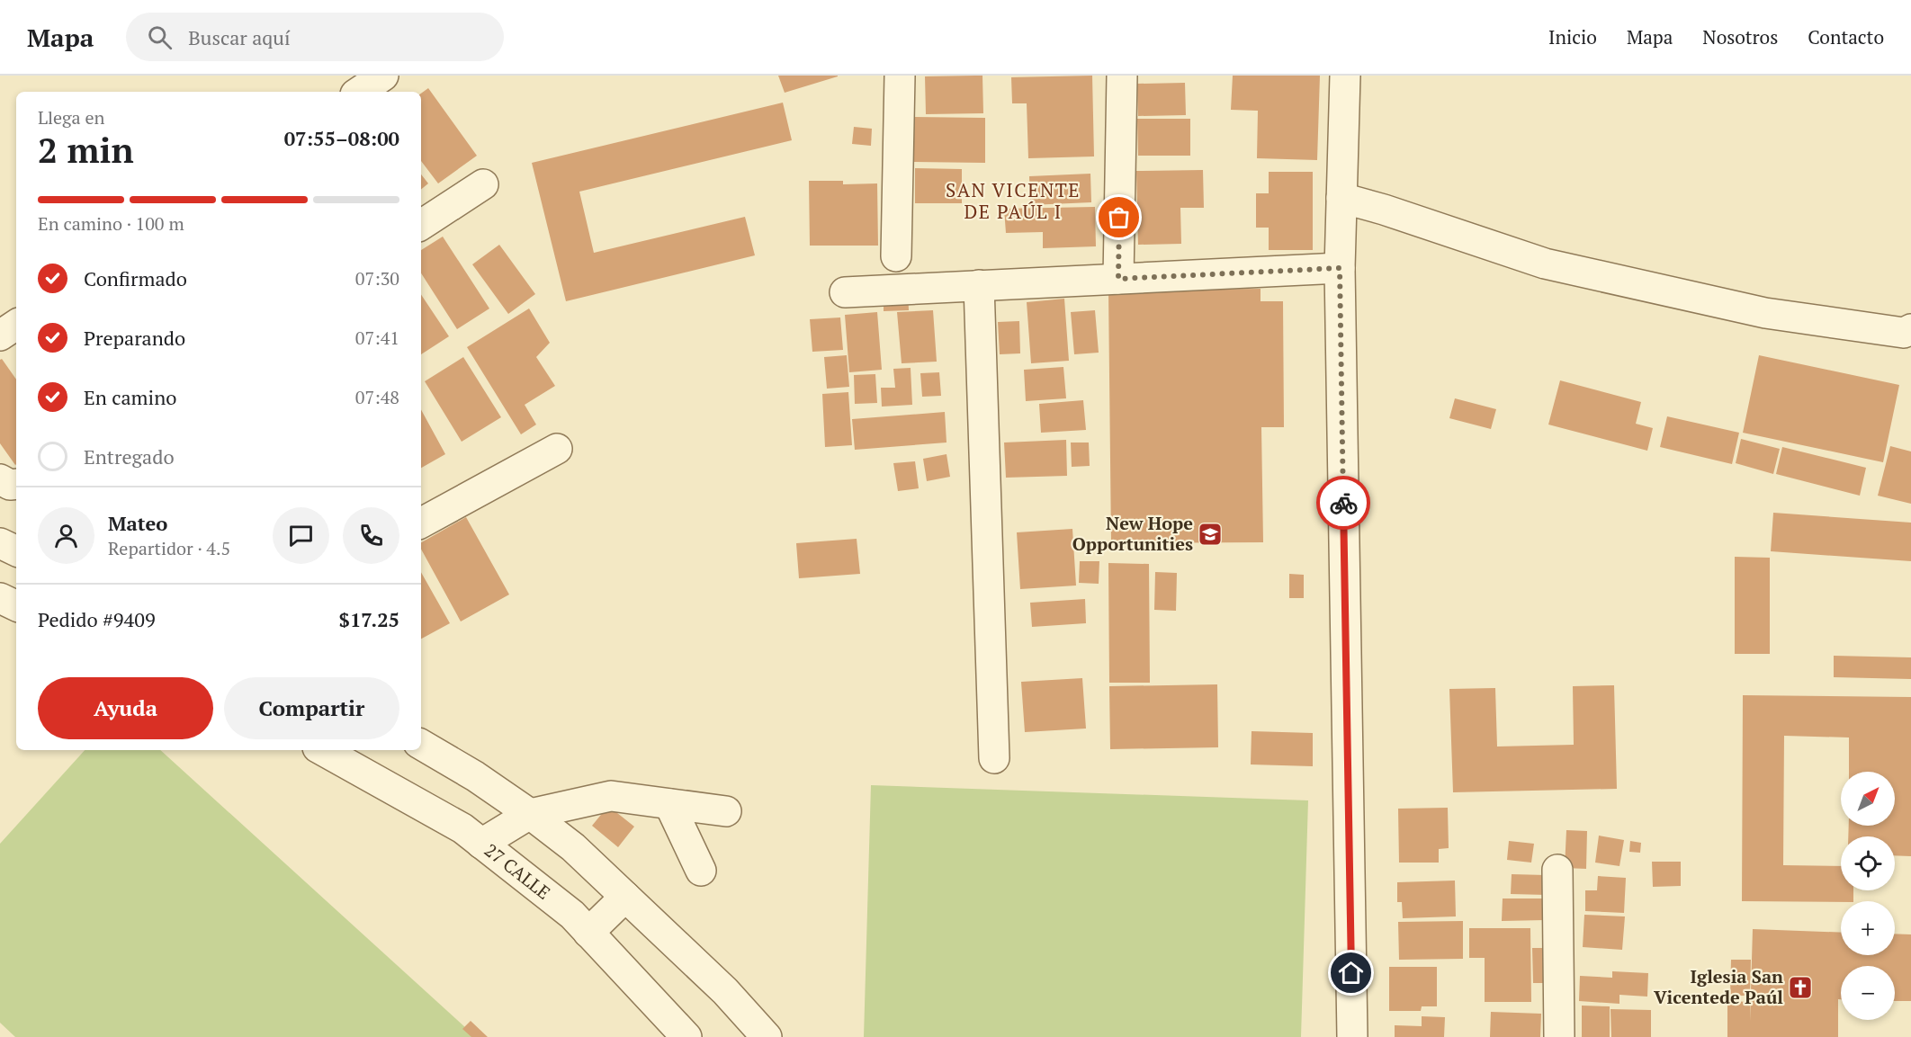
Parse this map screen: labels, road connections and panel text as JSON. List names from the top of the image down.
{
  "streets": {
    "street": ["27 CALLE"]
  },
  "districts": ["SAN VICENTE DE PAÚL I"],
  "places": {
    "school or university": ["New Hope Opportunities"],
    "church": ["Iglesia San Vicentede Paúl"]
  },
  "north": "top right",
  "page": {
    "header": "Mapa",
    "search": "Buscar aquí",
    "nav": [
      "Inicio",
      "Mapa",
      "Nosotros",
      "Contacto"
    ],
    "heading": ["2 min", "Llega en", "07:55–08:00"],
    "panel": [
      "Mateo",
      "Repartidor · 4.5",
      "Pedido #9409",
      "$17.25"
    ],
    "bar": "En camino · 100 m",
    "list": [
      ["Confirmado", "07:30"],
      ["Preparando", "07:41"],
      ["En camino", "07:48"],
      "Entregado"
    ],
    "buttons": ["Ayuda", "Compartir"],
    "map_buttons": ["+", "−"]
  }
}
